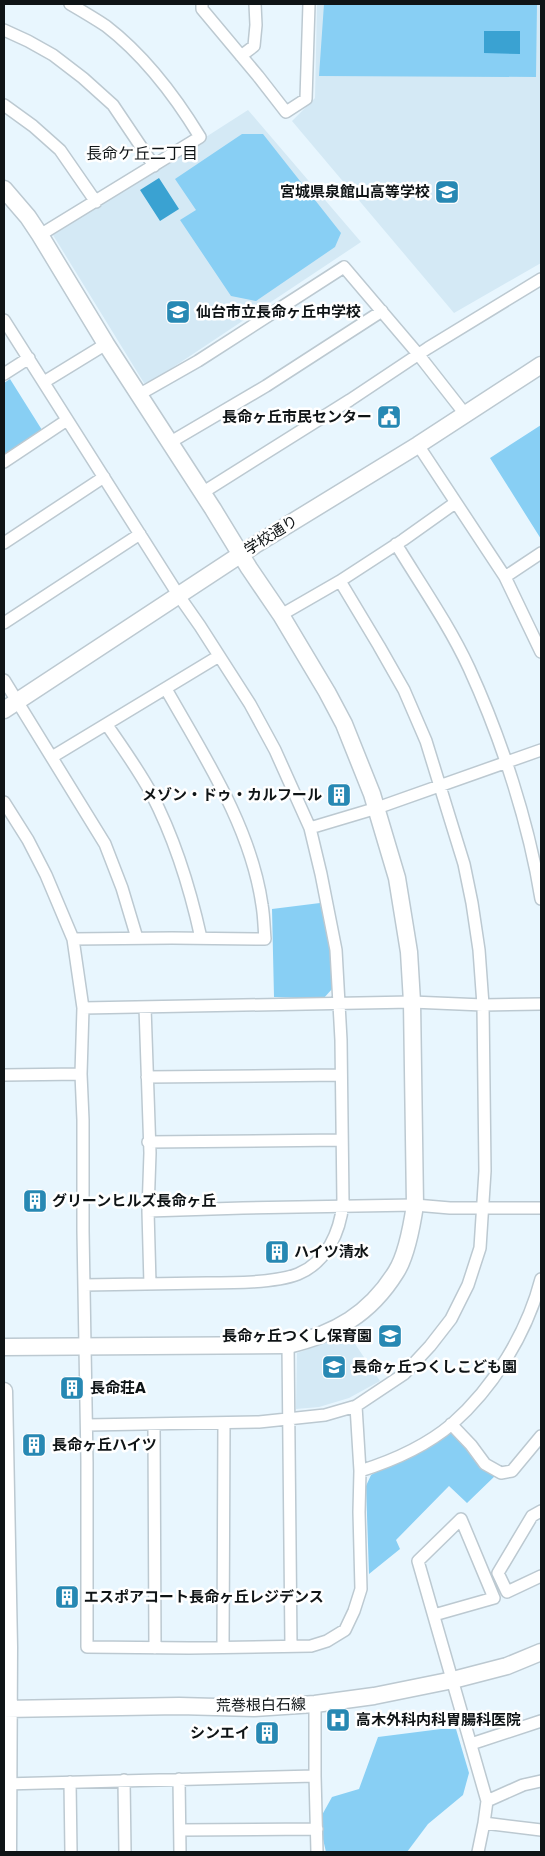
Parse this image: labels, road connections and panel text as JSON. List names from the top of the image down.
{
  "streets": {
    "street": ["学校通り", "荒巻根白石線"]
  },
  "districts": ["長命ケ丘二丁目"],
  "places": {
    "school or university": [
      "宮城県泉館山高等学校",
      "仙台市立長命ヶ丘中学校",
      "長命ヶ丘つくし保育園",
      "長命ヶ丘つくしこども園"
    ],
    "public building": ["長命ヶ丘市民センター"],
    "building": [
      "メゾン・ドゥ・カルフール",
      "グリーンヒルズ長命ヶ丘",
      "ハイツ清水",
      "長命荘A",
      "長命ヶ丘ハイツ",
      "エスポアコート長命ヶ丘レジデンス",
      "シンエイ"
    ],
    "hospital": ["高木外科内科胃腸科医院"]
  }
}
